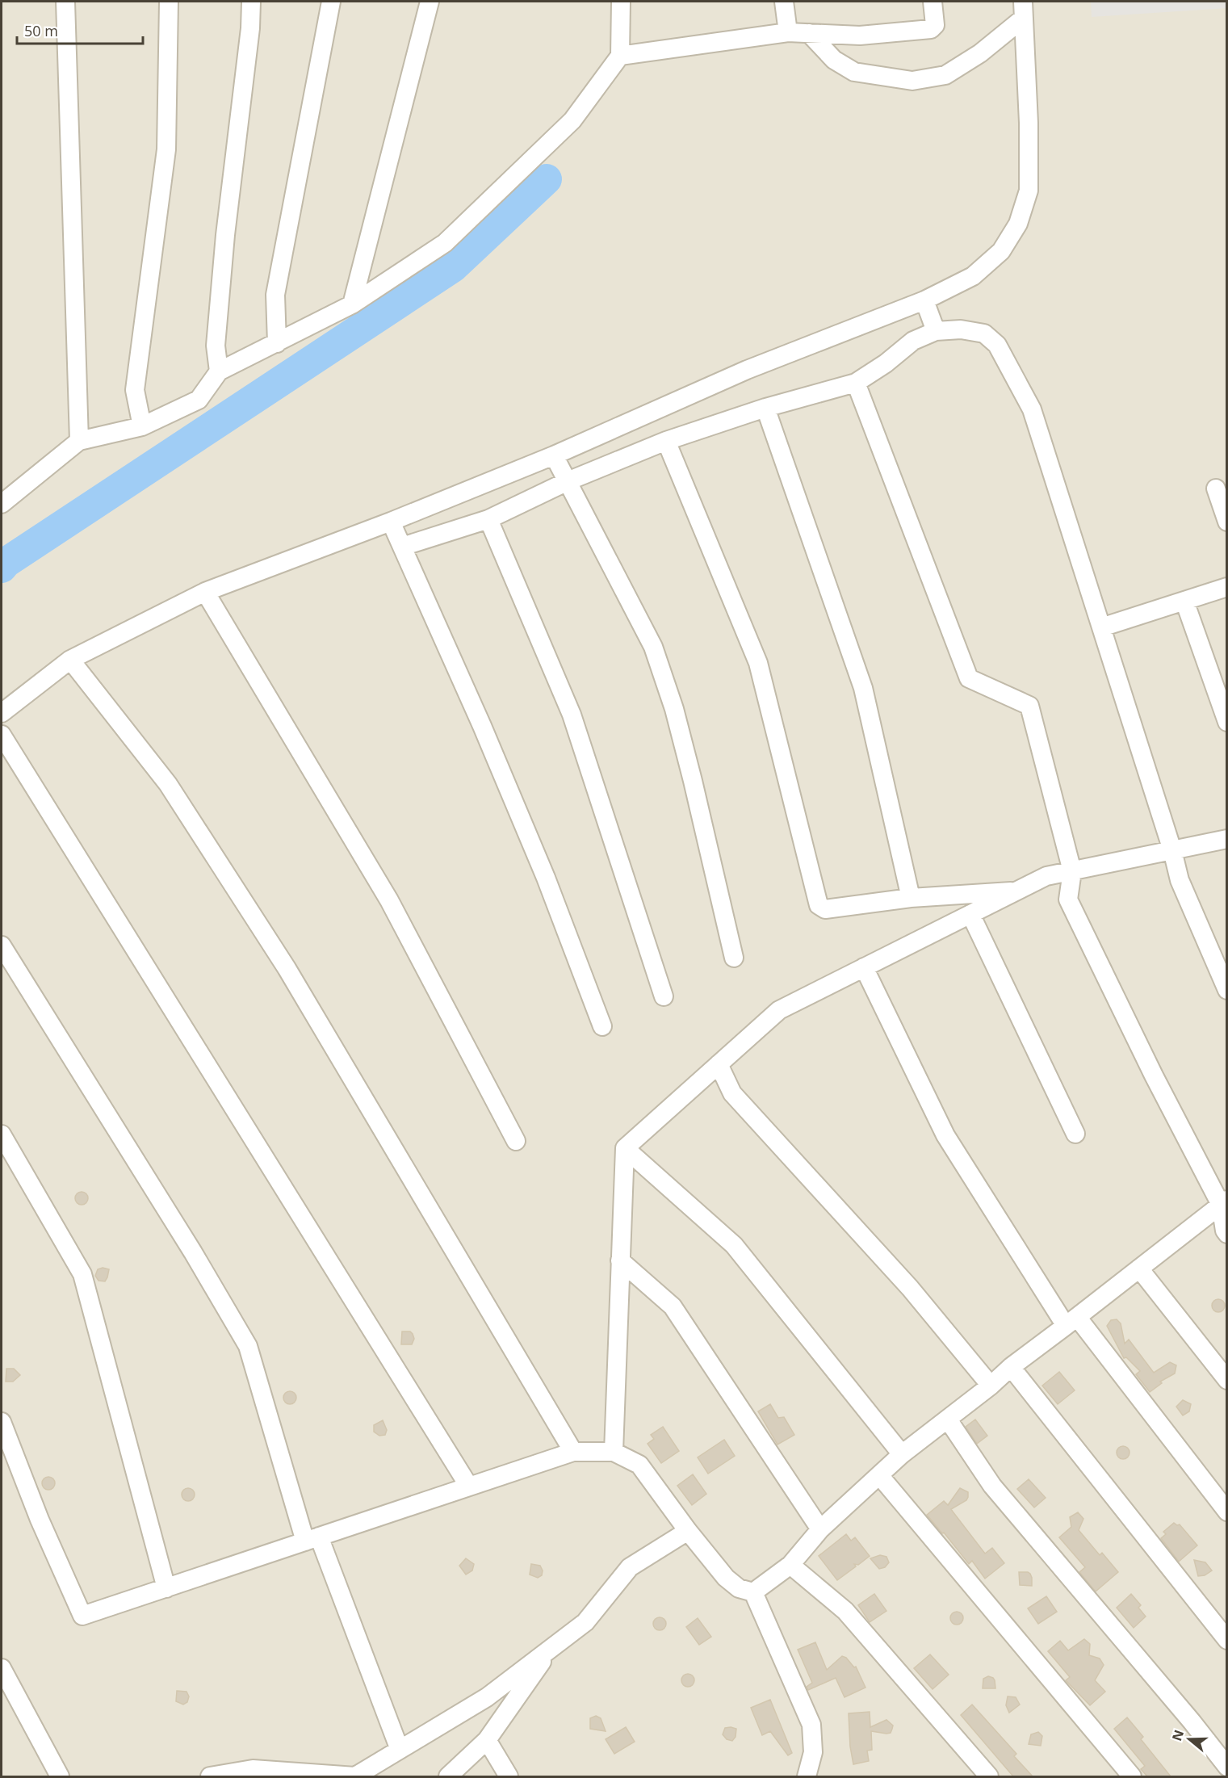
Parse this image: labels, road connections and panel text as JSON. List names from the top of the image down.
{
  "scale_bar": "50 m",
  "north": "left"
}
